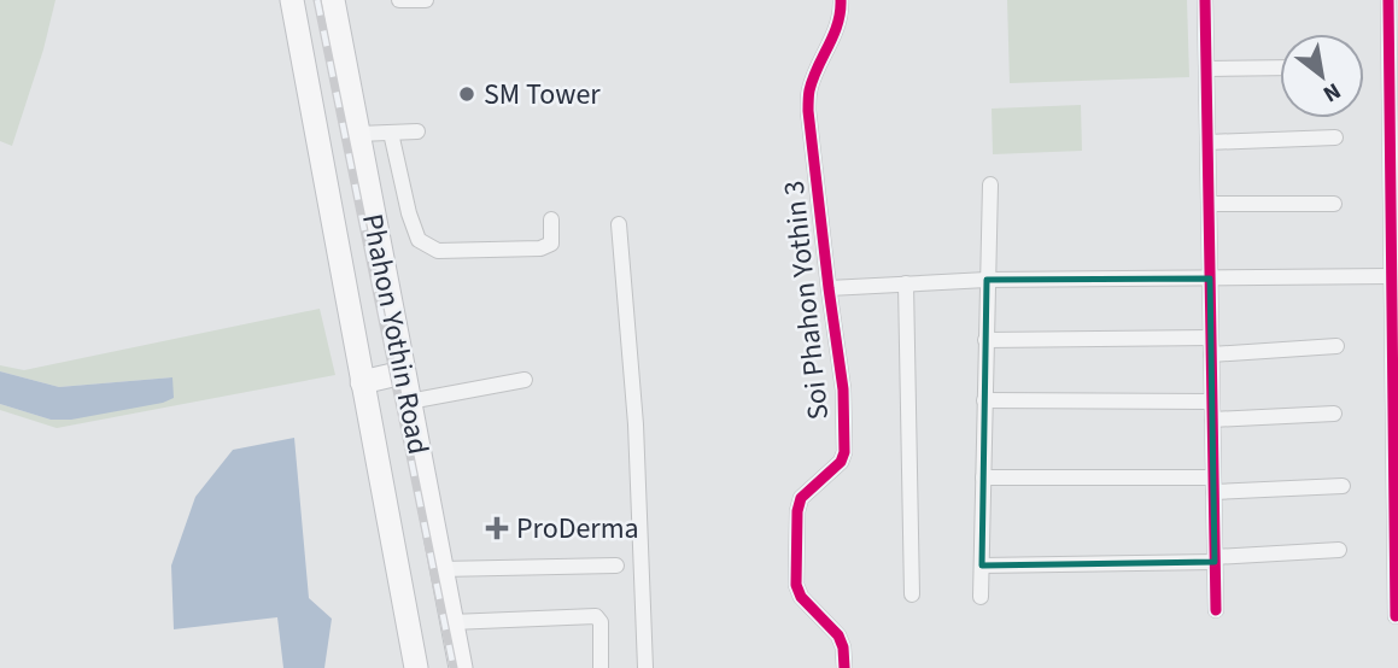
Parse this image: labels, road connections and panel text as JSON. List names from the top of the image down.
{
  "streets": {
    "main road": ["Phahon Yothin Road"],
    "street": ["Soi Phahon Yothin 3"]
  },
  "places": {
    "other": ["SM Tower"],
    "health": ["ProDerma"]
  },
  "north": "bottom right"
}
